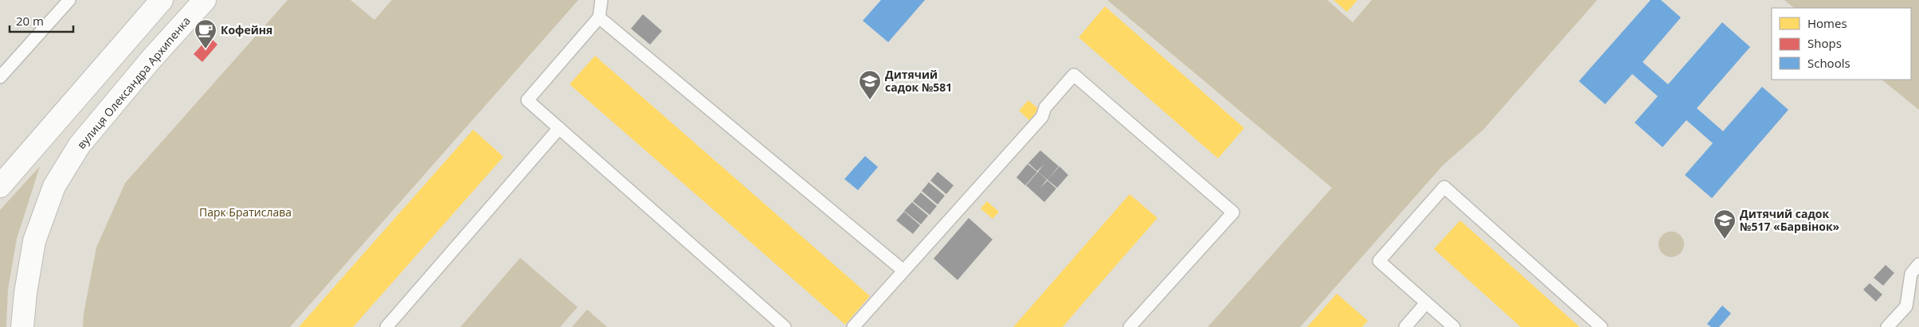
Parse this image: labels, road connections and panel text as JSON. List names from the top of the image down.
{
  "streets": {
    "main road": ["вулиця Олександра Архипенка"]
  },
  "parks": ["Парк Братислава"],
  "places": {
    "cafe": ["Кофейня"],
    "school or university": ["Дитячий садок №581", "Дитячий садок №517 «Барвінок»"]
  },
  "legend": ["Homes", "Shops", "Schools"],
  "scale_bar": "20 m"
}
